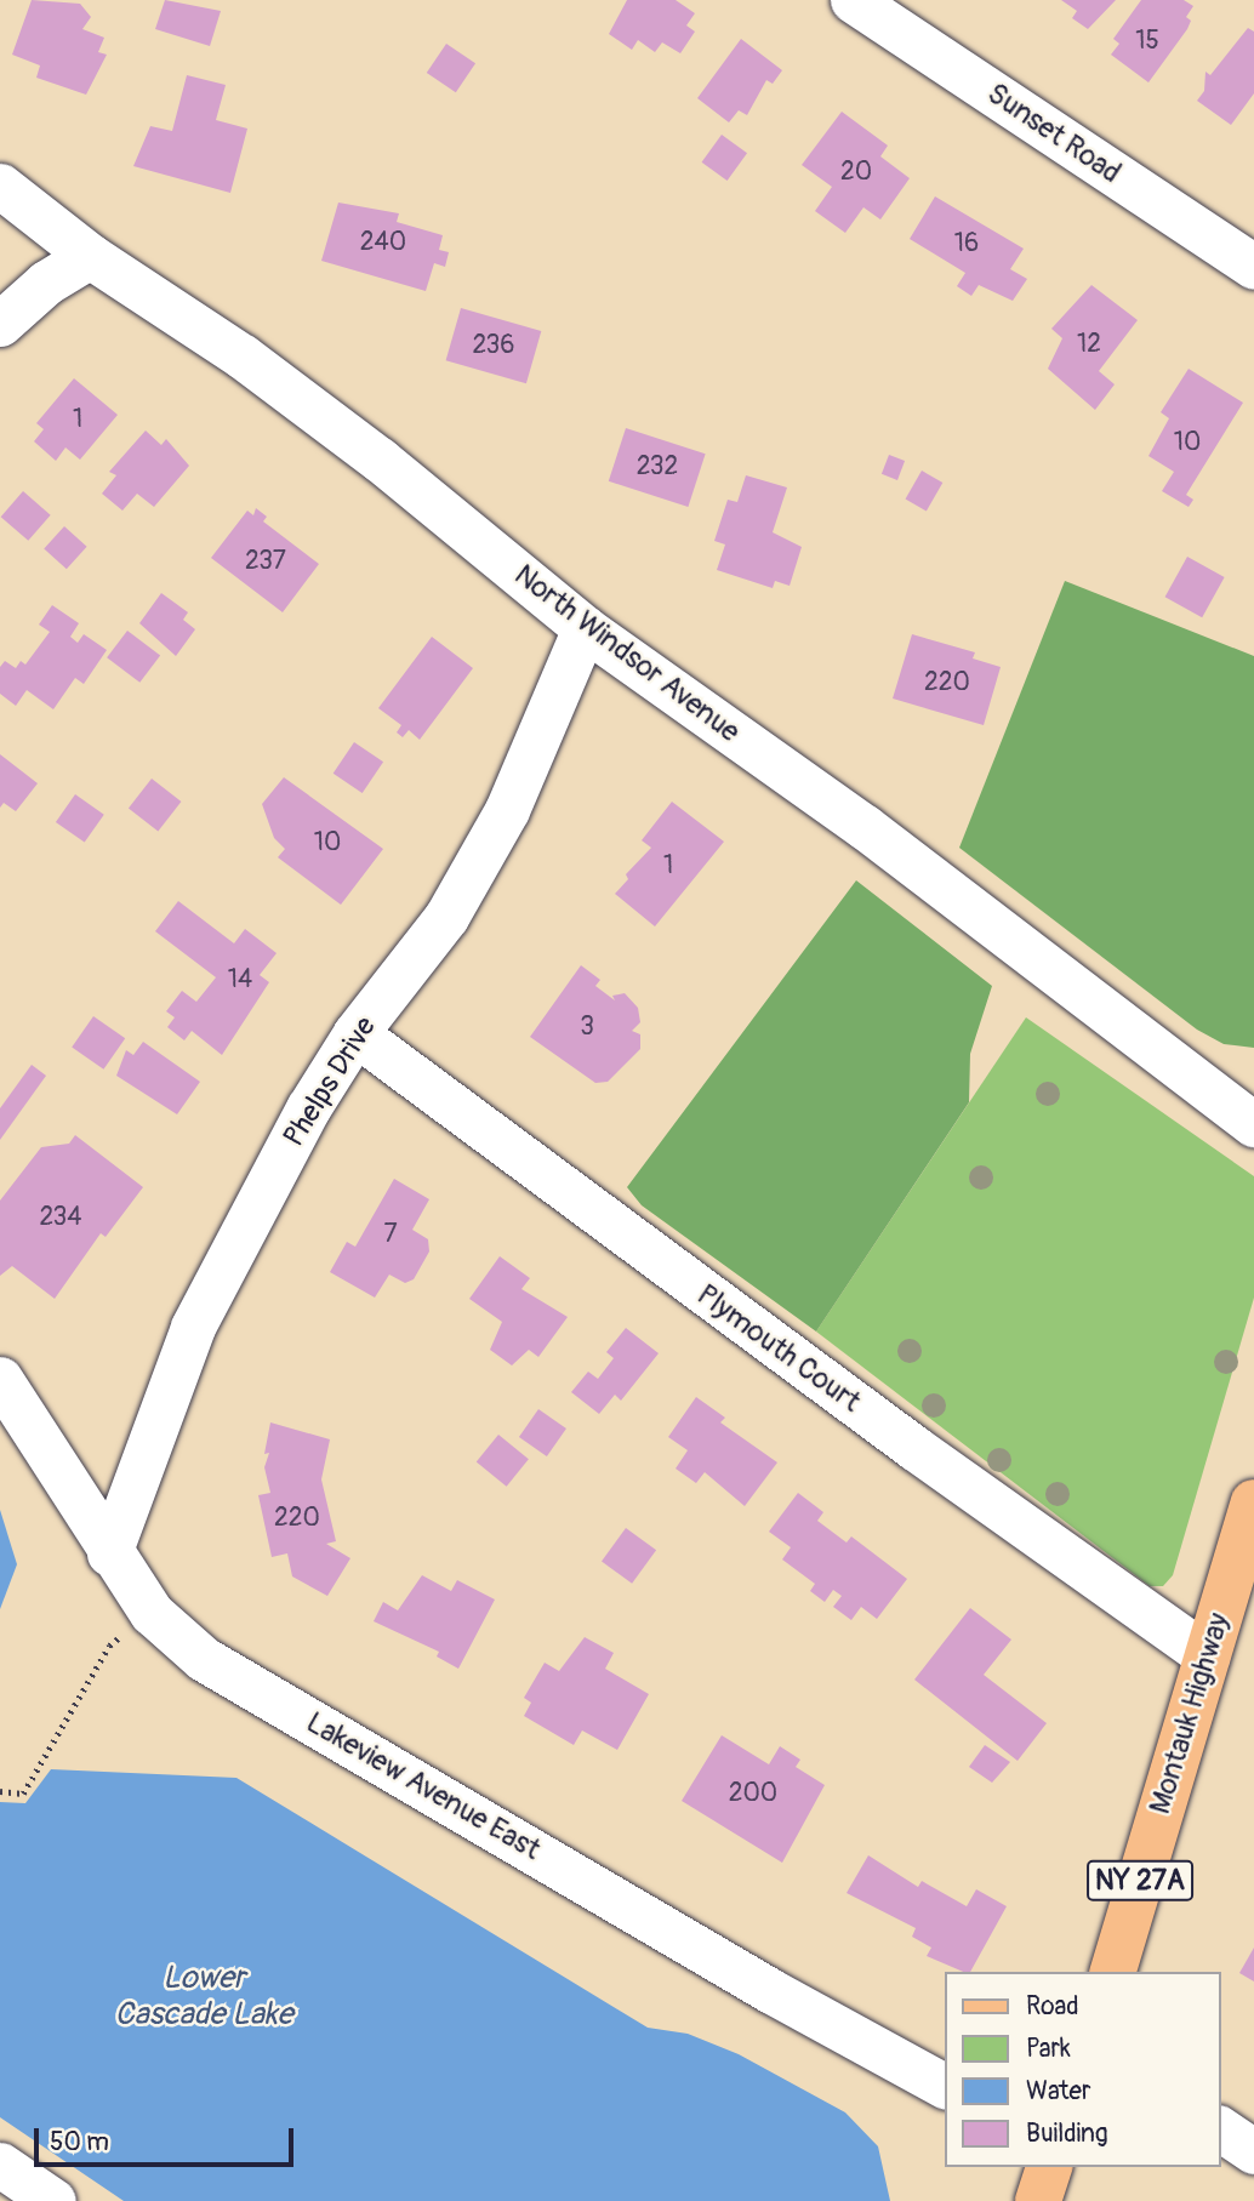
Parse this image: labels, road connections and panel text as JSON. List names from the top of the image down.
{
  "streets": {
    "main road": ["Montauk Highway", "NY 27A"],
    "street": [
      "Sunset Road",
      "North Windsor Avenue",
      "Phelps Drive",
      "Plymouth Court",
      "Lakeview Avenue East"
    ]
  },
  "crossings": [
    ["North Windsor Avenue", "Phelps Drive"],
    ["Phelps Drive", "Plymouth Court"],
    ["Phelps Drive", "Lakeview Avenue East"],
    ["Plymouth Court", "Montauk Highway"]
  ],
  "water": ["Lower Cascade Lake"],
  "house_numbers": [
    "15",
    "20",
    "240",
    "16",
    "12",
    "236",
    "1",
    "10",
    "232",
    "237",
    "220",
    "10",
    "1",
    "14",
    "3",
    "234",
    "7",
    "220",
    "200"
  ],
  "legend": [
    "Road",
    "Park",
    "Water",
    "Building"
  ],
  "scale_bar": "50 m"
}
